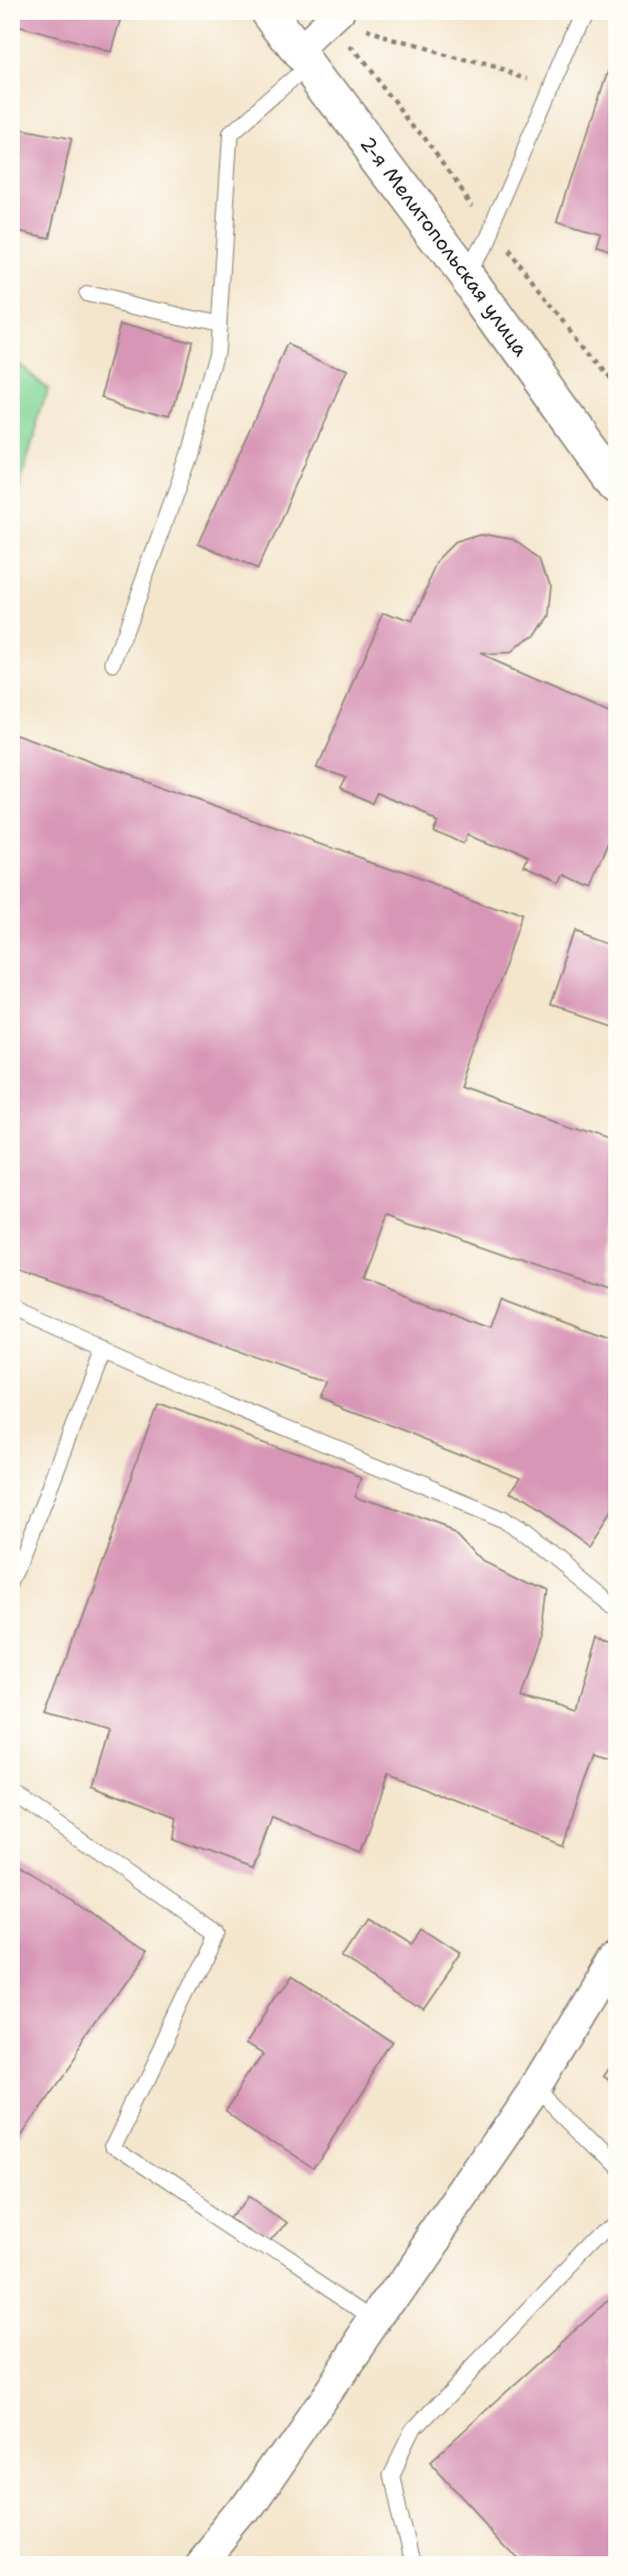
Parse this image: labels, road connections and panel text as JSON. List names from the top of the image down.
{
  "streets": {
    "street": ["2-я Мелитопольская улица"]
  }
}
